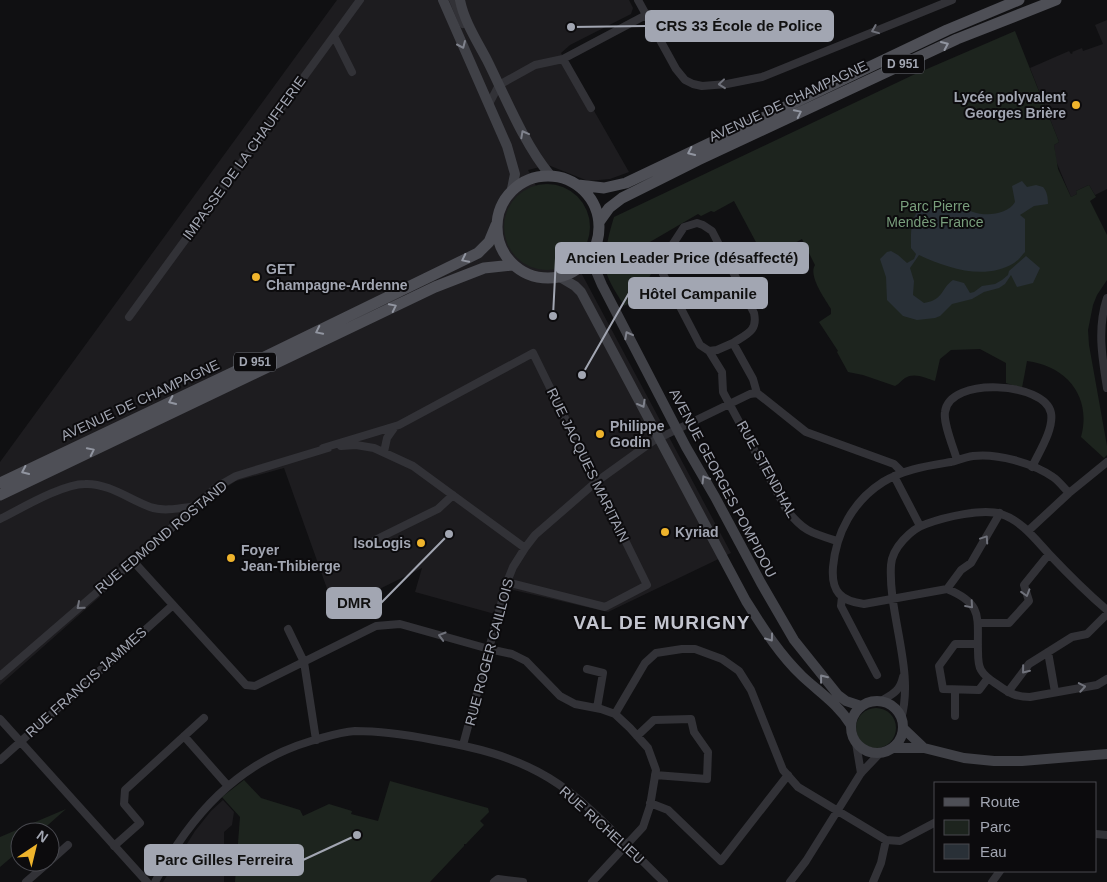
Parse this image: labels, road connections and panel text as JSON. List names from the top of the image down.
{
  "streets": {
    "main road": ["D 951", "AVENUE DE CHAMPAGNE", "AVENUE GEORGES POMPIDOU"],
    "street": [
      "IMPASSE DE LA CHAUFFERIE",
      "RUE JACQUES MARITAIN",
      "RUE STENDHAL",
      "RUE EDMOND ROSTAND",
      "RUE ROGER CAILLOIS",
      "RUE FRANCIS JAMMES",
      "RUE RICHELIEU"
    ]
  },
  "crossings": [
    ["AVENUE DE CHAMPAGNE", "AVENUE GEORGES POMPIDOU"],
    ["RUE JACQUES MARITAIN", "RUE EDMOND ROSTAND"],
    ["RUE JACQUES MARITAIN", "RUE ROGER CAILLOIS"],
    ["RUE STENDHAL", "RUE ROGER CAILLOIS"],
    ["AVENUE GEORGES POMPIDOU", "RUE ROGER CAILLOIS"],
    ["RUE EDMOND ROSTAND", "RUE ROGER CAILLOIS"],
    ["RUE ROGER CAILLOIS", "RUE RICHELIEU"]
  ],
  "districts": ["VAL DE MURIGNY"],
  "parks": ["Parc Pierre Mendès France"],
  "places": [
    "CRS 33 École de Police",
    "Lycée polyvalent Georges Brière",
    "GET Champagne-Ardenne",
    "Ancien Leader Price (désaffecté)",
    "Hôtel Campanile",
    "Philippe Godin",
    "Kyriad",
    "DMR",
    "IsoLogis",
    "Foyer Jean-Thibierge",
    "Parc Gilles Ferreira"
  ],
  "legend": ["Route", "Parc", "Eau"],
  "north": "top right"
}
